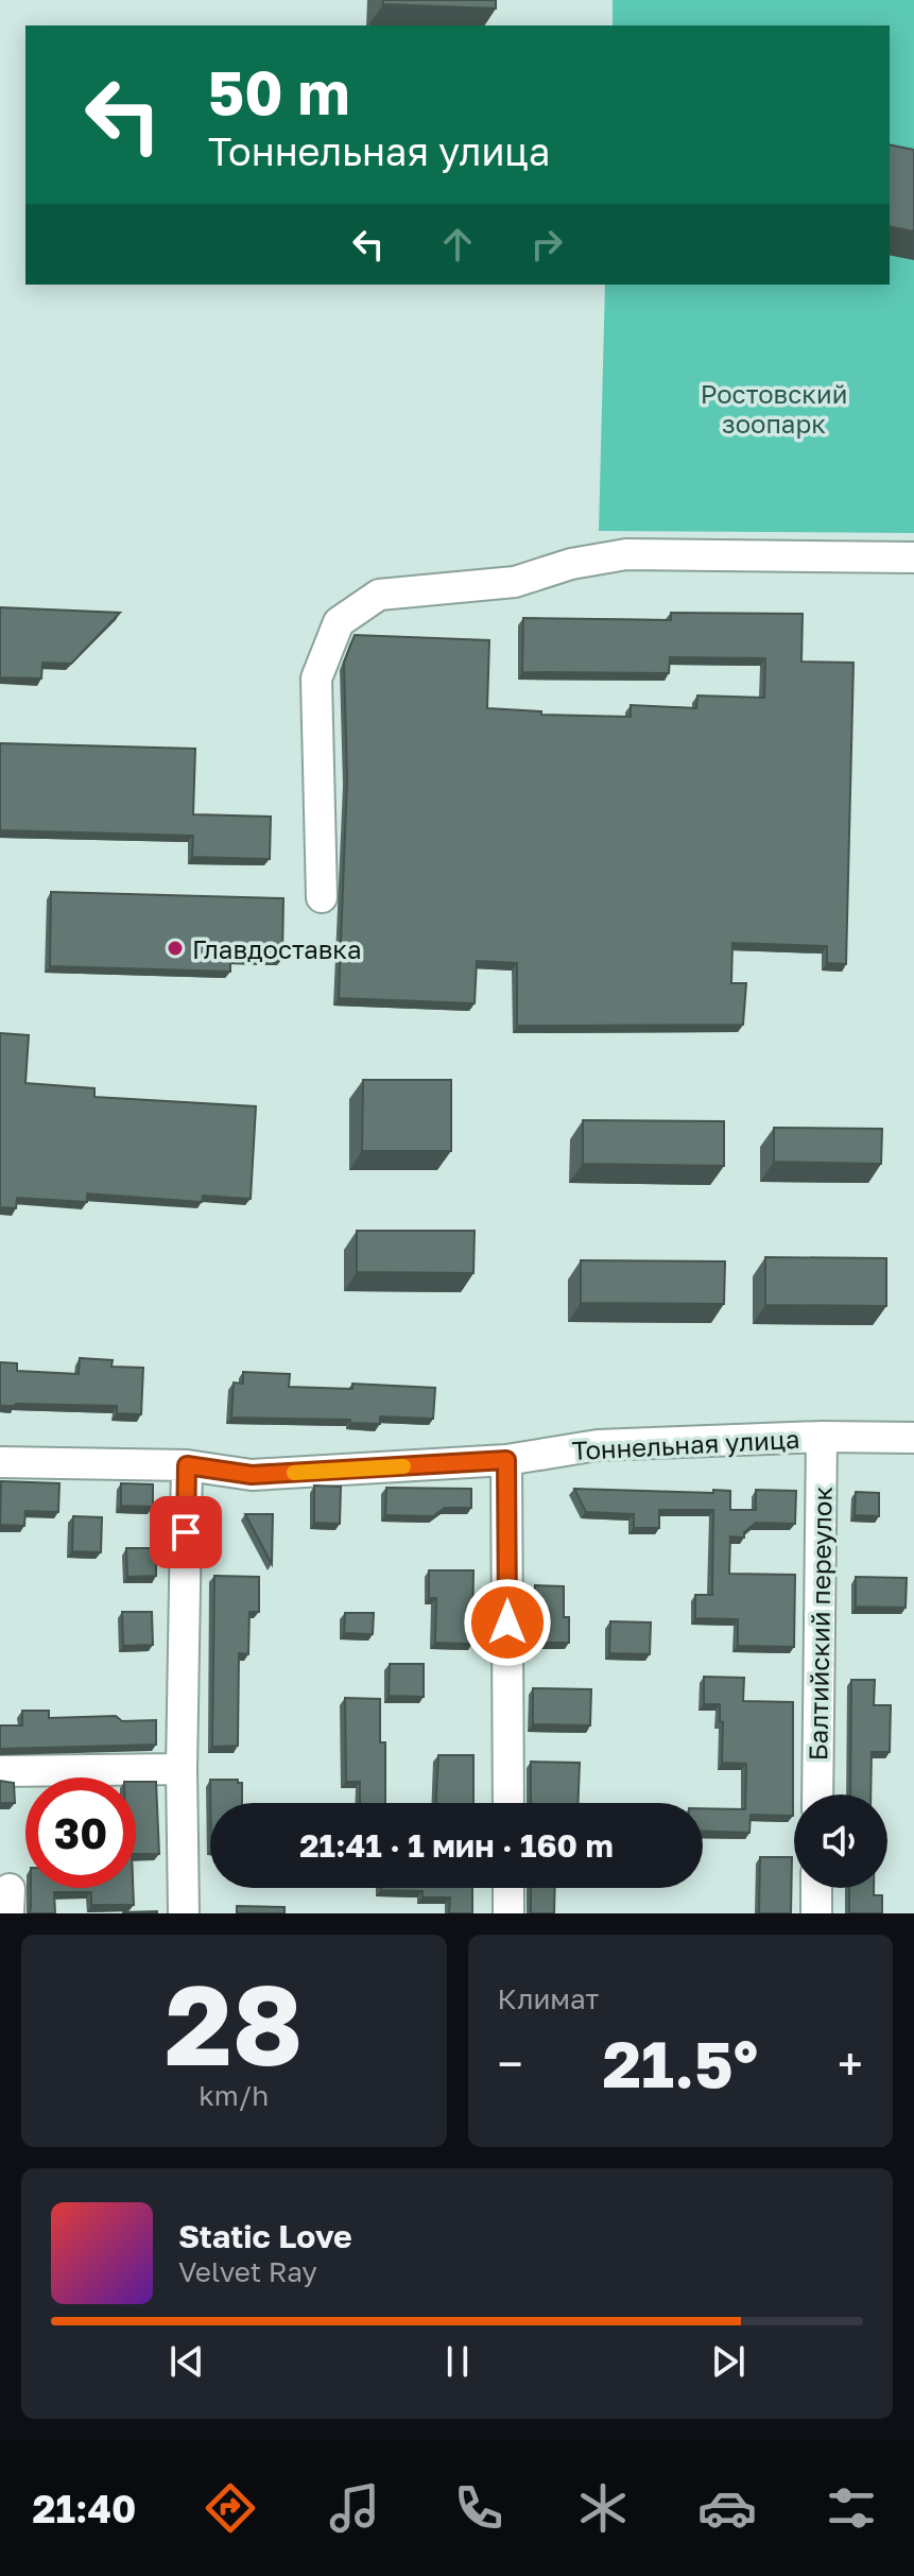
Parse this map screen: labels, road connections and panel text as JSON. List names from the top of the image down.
{
  "streets": {
    "street": ["Тоннельная улица", "Балтийский переулок"]
  },
  "crossings": [
    ["Тоннельная улица", "Балтийский переулок"]
  ],
  "parks": ["Ростовский зоопарк"],
  "places": ["Главдоставка"],
  "page": {
    "turn": ["50 m", "Тоннельная улица"],
    "limit": "30",
    "trip": "21:41 · 1 мин · 160 m",
    "tile": [
      ["28", "km/h"],
      "Климат"
    ],
    "heat": ["−", "21.5°", "+"],
    "song": ["Static Love", "Velvet Ray"],
    "tabs": "21:40"
  }
}
